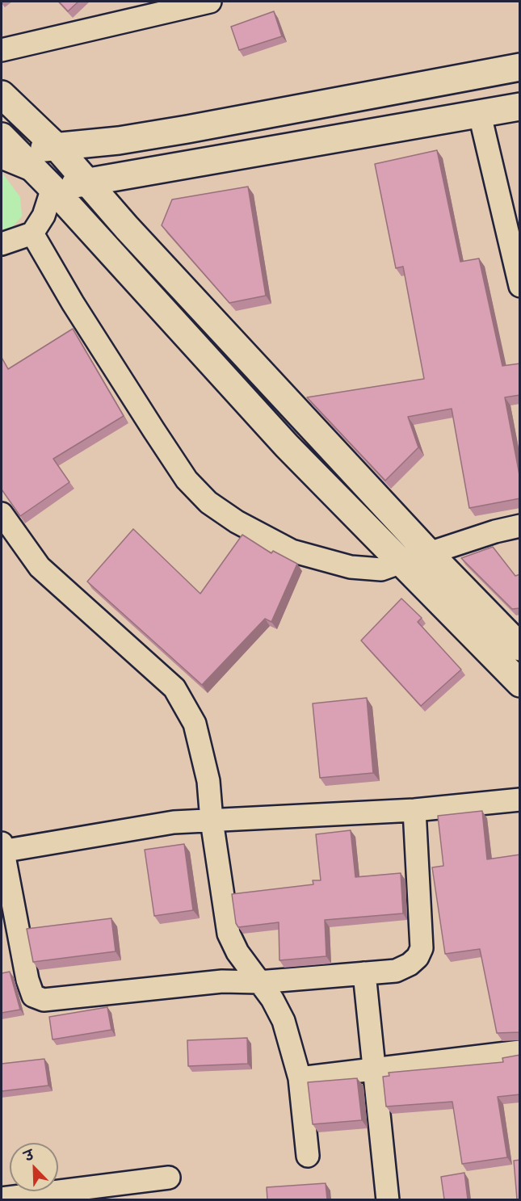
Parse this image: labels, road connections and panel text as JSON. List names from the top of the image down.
{
  "north": "top left"
}
